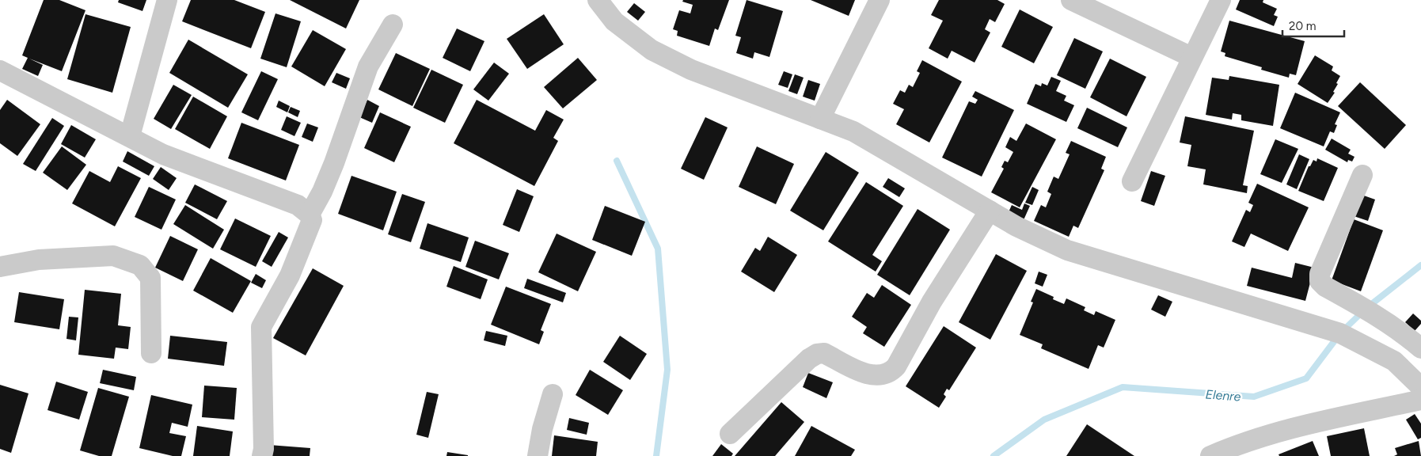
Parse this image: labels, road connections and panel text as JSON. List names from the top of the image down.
{
  "water": ["Elenre"],
  "scale_bar": "20 m"
}
